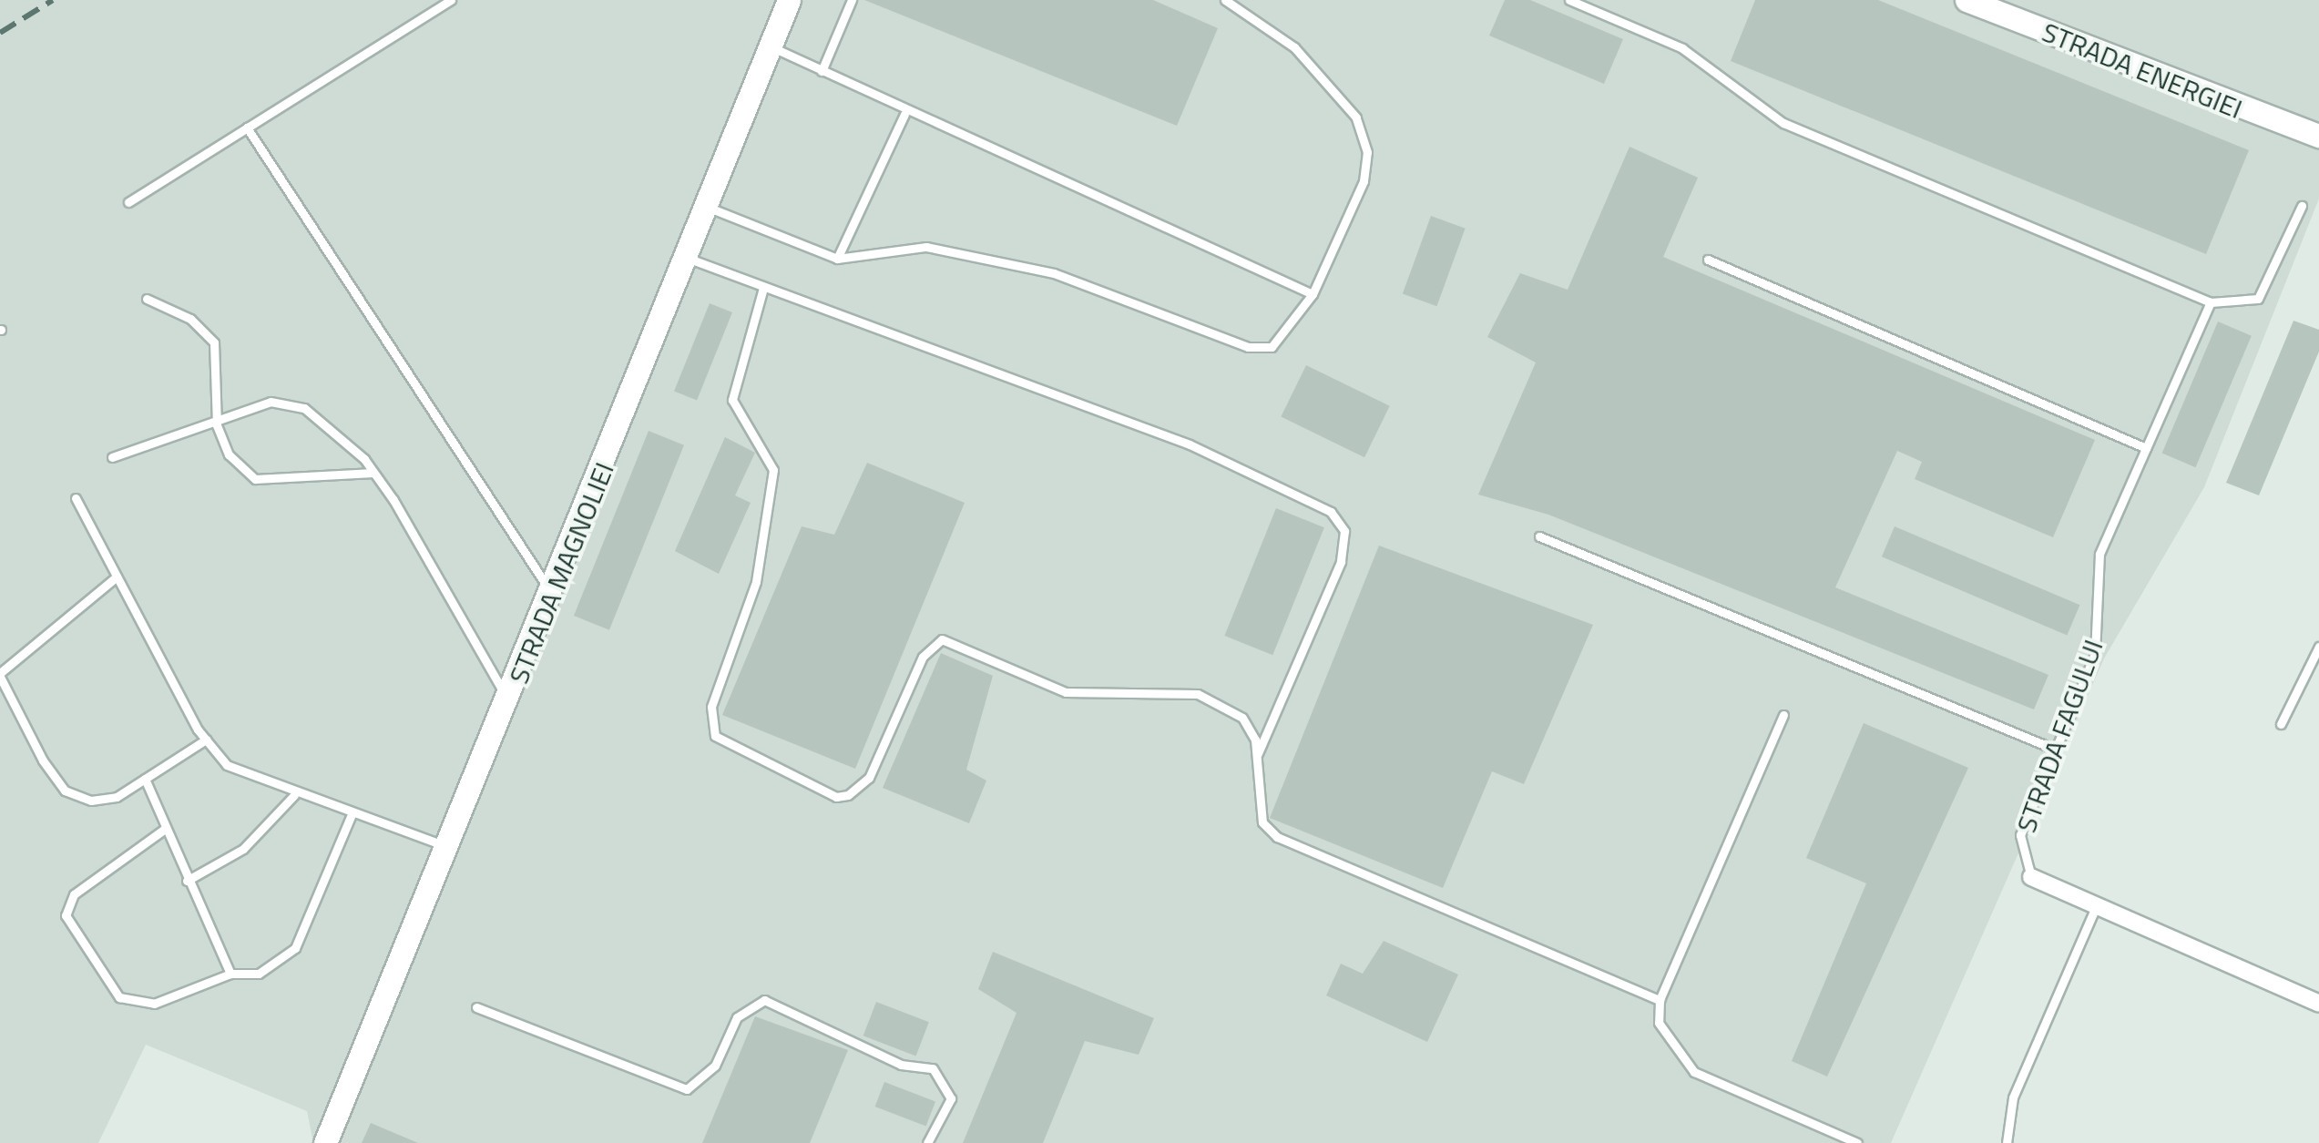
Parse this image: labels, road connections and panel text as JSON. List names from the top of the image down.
{
  "streets": {
    "main road": ["STRADA ENERGIEI", "STRADA MAGNOLIEI"],
    "street": ["STRADA FAGULUI"]
  }
}
